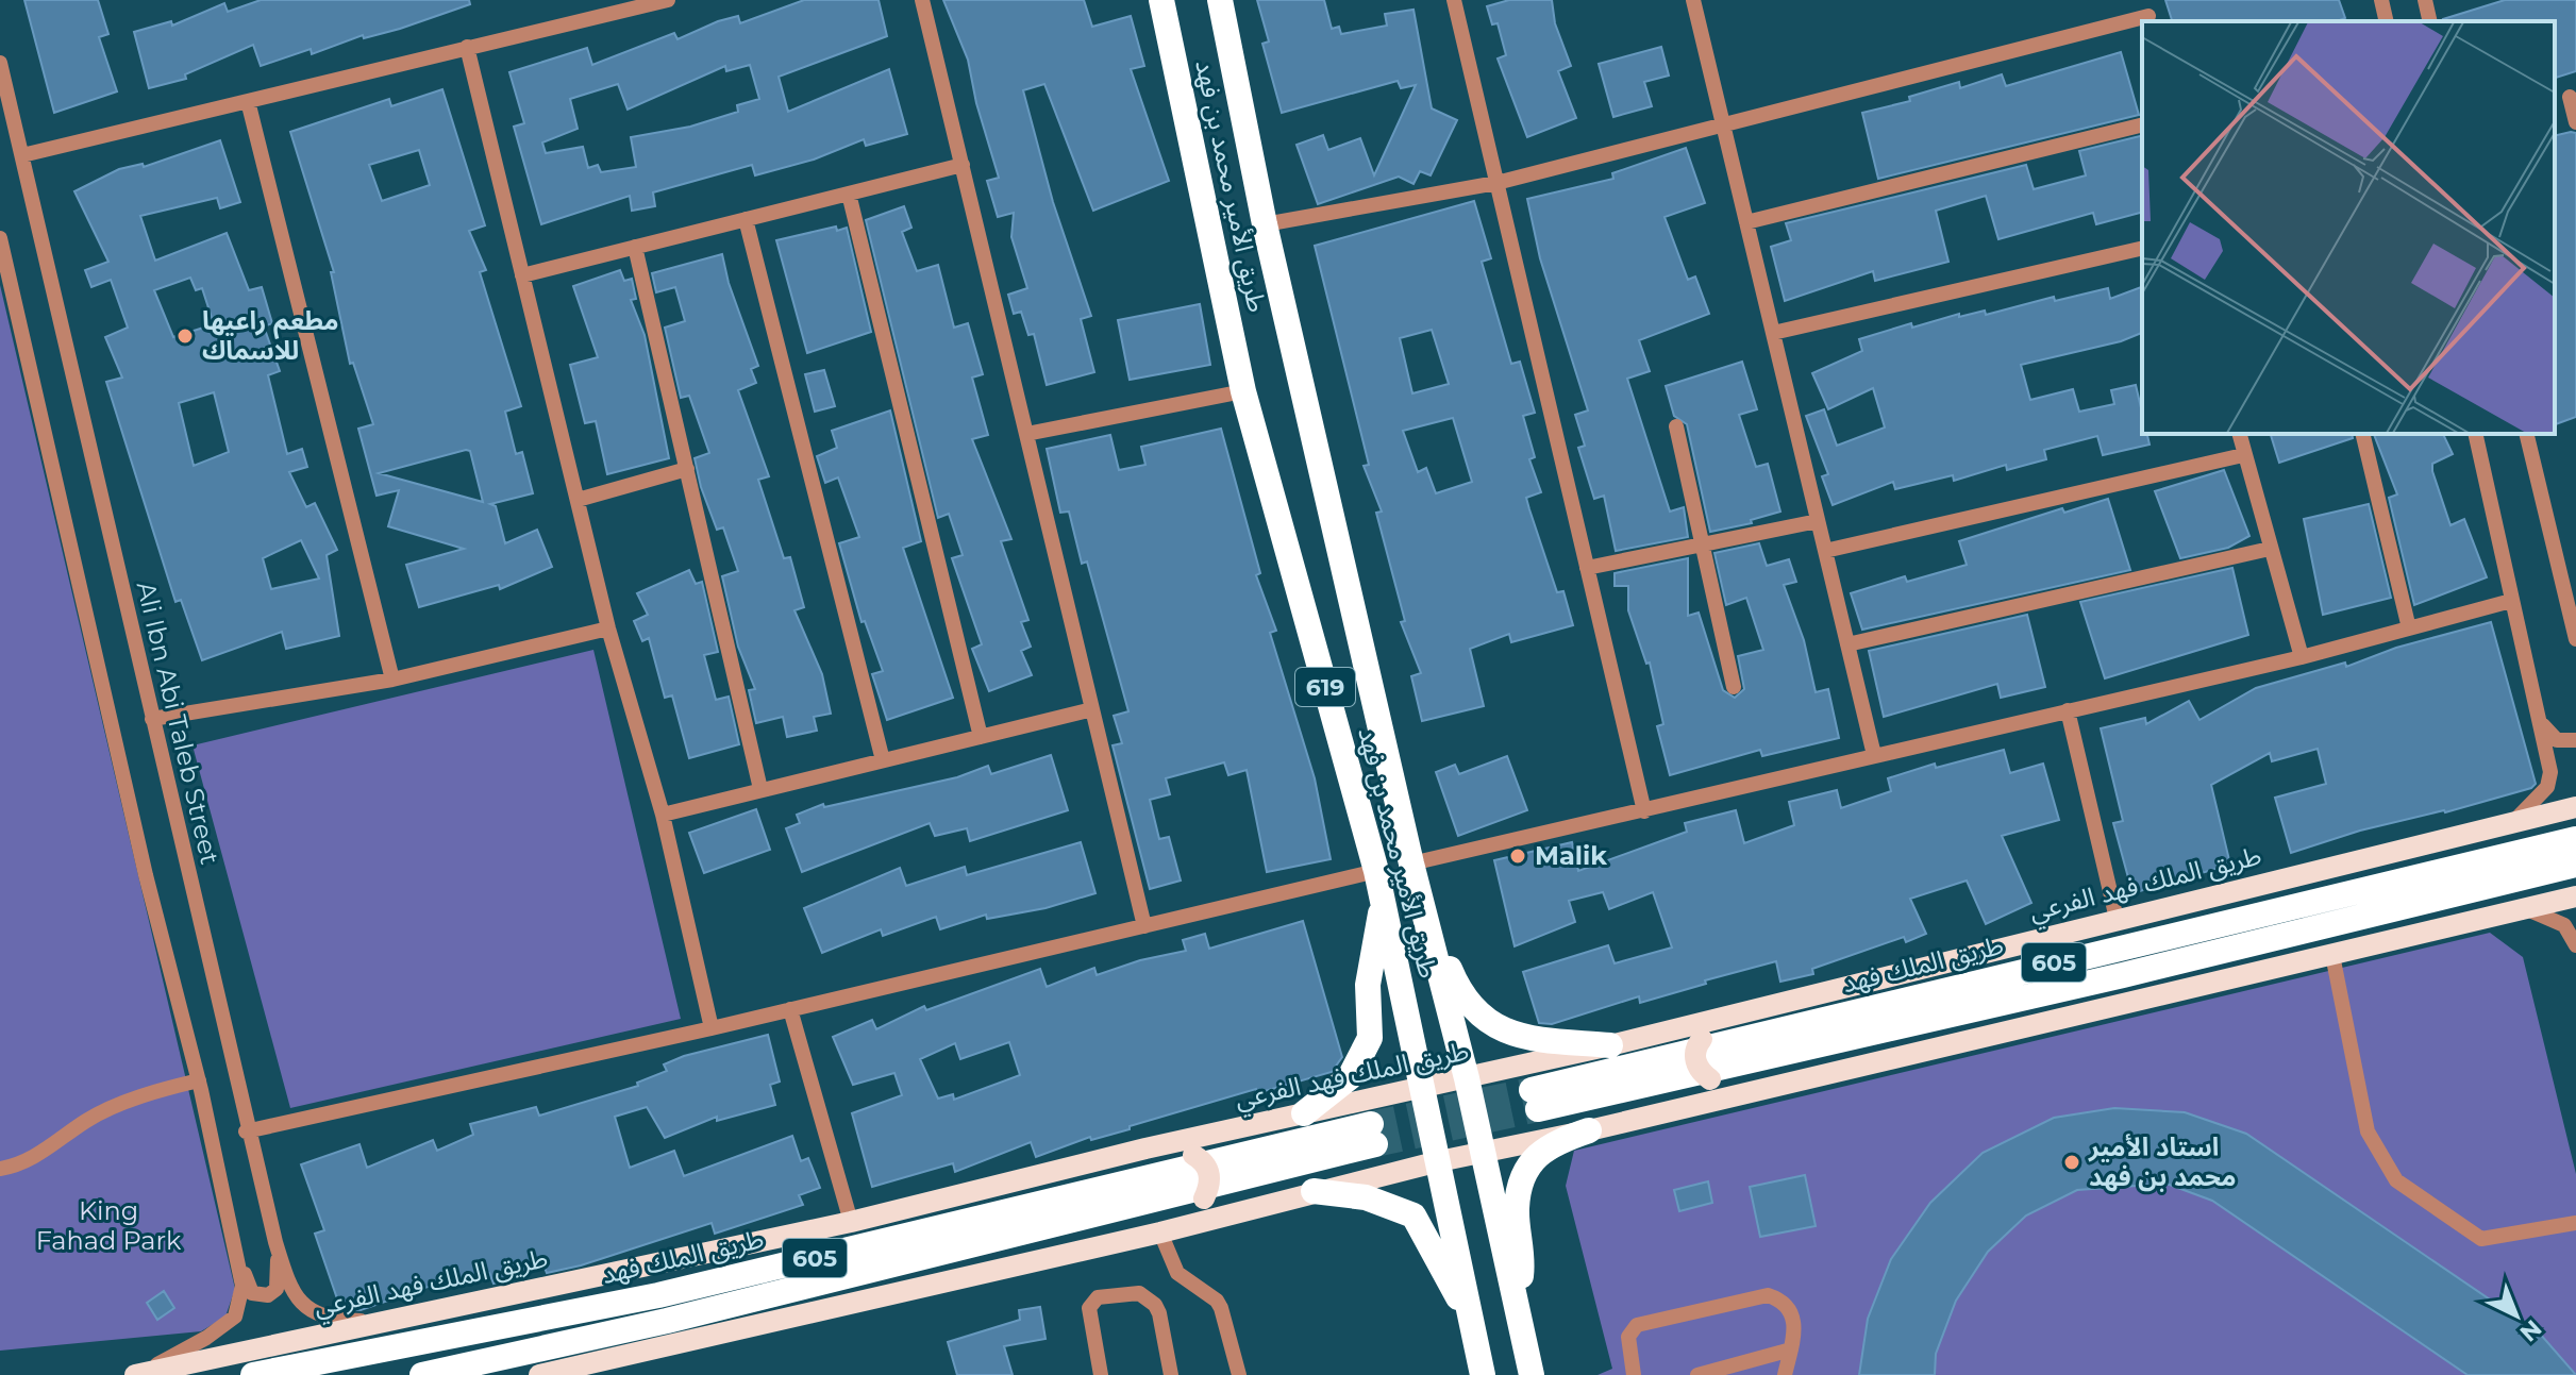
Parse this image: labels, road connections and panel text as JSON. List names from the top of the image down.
{
  "streets": {
    "highway": [
      "طريق الأمير محمد بن فهد",
      "619",
      "605",
      "طريق الملك فهد"
    ],
    "main road": ["طريق الملك فهد الفرعي"],
    "street": ["Ali Ibn Abi Taleb Street"]
  },
  "crossings": [
    ["طريق الأمير محمد بن فهد", "طريق الملك فهد الفرعي"],
    ["Ali Ibn Abi Taleb Street", "طريق الملك فهد الفرعي"]
  ],
  "parks": ["King Fahad Park"],
  "places": ["مطعم راعيها للاسماك", "Malik", "استاد الأمير محمد بن فهد"],
  "north": "bottom right"
}
